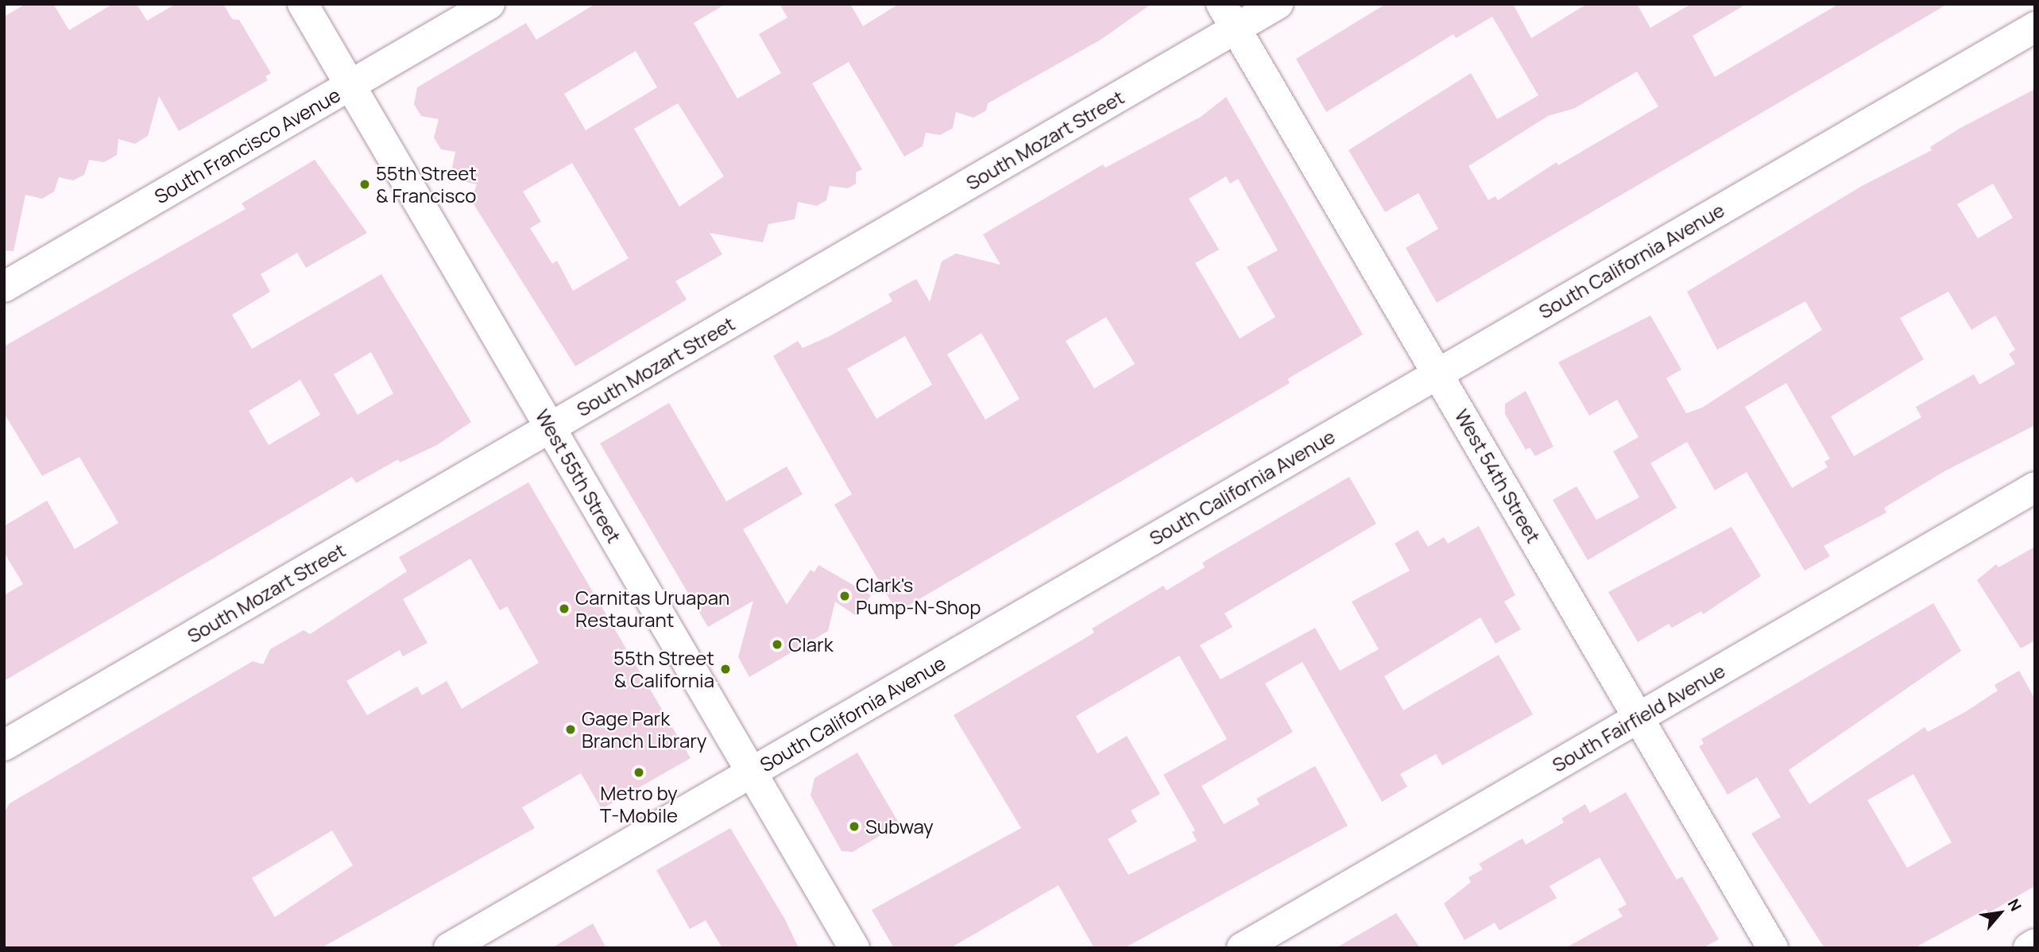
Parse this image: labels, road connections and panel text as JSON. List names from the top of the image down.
{
  "streets": {
    "street": [
      "South Mozart Street",
      "South Francisco Avenue",
      "South California Avenue",
      "West 55th Street",
      "West 54th Street",
      "South Fairfield Avenue"
    ]
  },
  "crossings": [
    ["South Mozart Street", "West 55th Street"],
    ["South Mozart Street", "West 54th Street"],
    ["South Francisco Avenue", "West 55th Street"],
    ["South California Avenue", "West 55th Street"],
    ["South California Avenue", "West 54th Street"],
    ["West 54th Street", "South Fairfield Avenue"]
  ],
  "places": [
    "55th Street & Francisco",
    "Clark's Pump-N-Shop",
    "Carnitas Uruapan Restaurant",
    "Clark",
    "55th Street & California",
    "Gage Park Branch Library",
    "Metro by T-Mobile",
    "Subway"
  ],
  "north": "top right"
}
